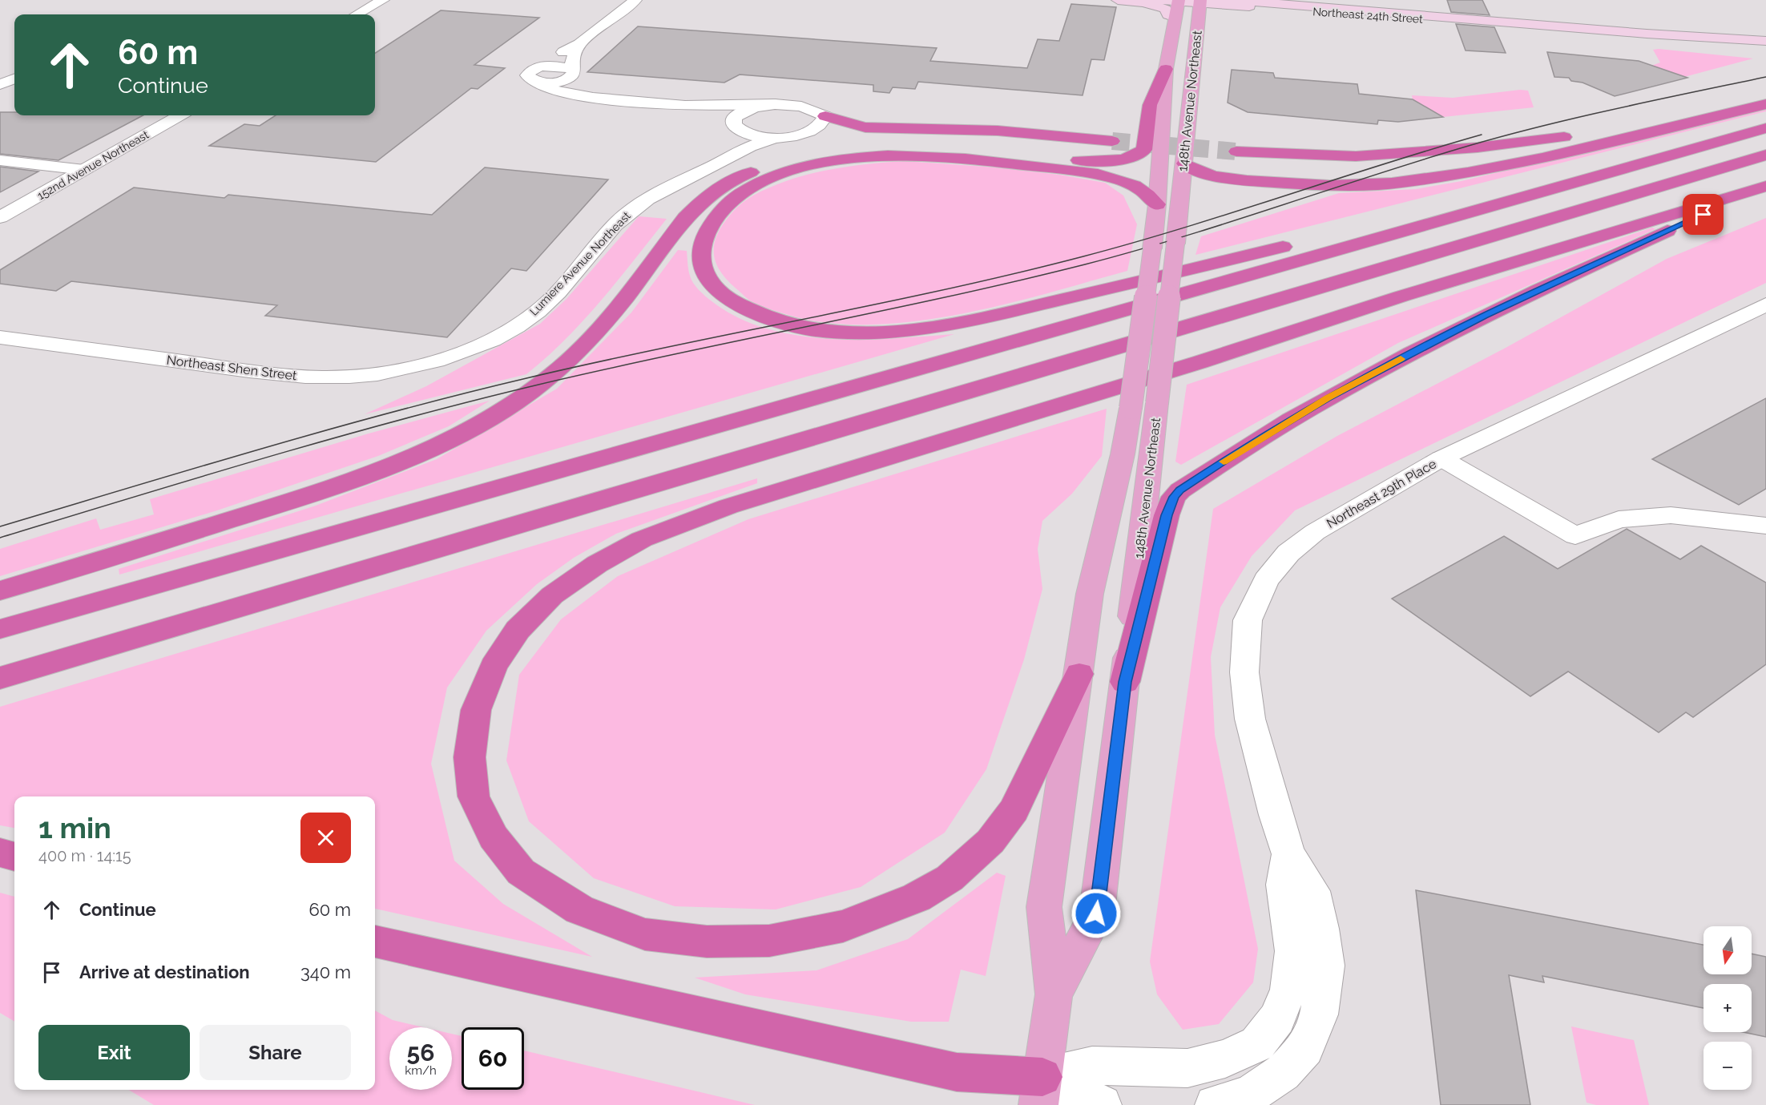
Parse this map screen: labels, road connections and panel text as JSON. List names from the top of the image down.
{
  "streets": {
    "main road": ["Northeast 24th Street", "148th Avenue Northeast"],
    "street": [
      "152nd Avenue Northeast",
      "Lumiere Avenue Northeast",
      "Northeast Shen Street",
      "Northeast 29th Place"
    ]
  },
  "crossings": [
    ["Northeast 24th Street", "148th Avenue Northeast"],
    ["148th Avenue Northeast", "Northeast 29th Place"],
    ["Lumiere Avenue Northeast", "Northeast Shen Street"]
  ],
  "north": "bottom",
  "page": {
    "turn": ["60 m", "Continue"],
    "heading": ["1 min", "400 m · 14:15"],
    "list": [
      {
        "name": "Continue",
        "value": "60 m"
      },
      {
        "name": "Arrive at destination",
        "value": "340 m"
      }
    ],
    "map_buttons": ["+", "−"],
    "buttons": ["Exit", "Share"],
    "speed": "56 km/h",
    "limit": "60"
  }
}
